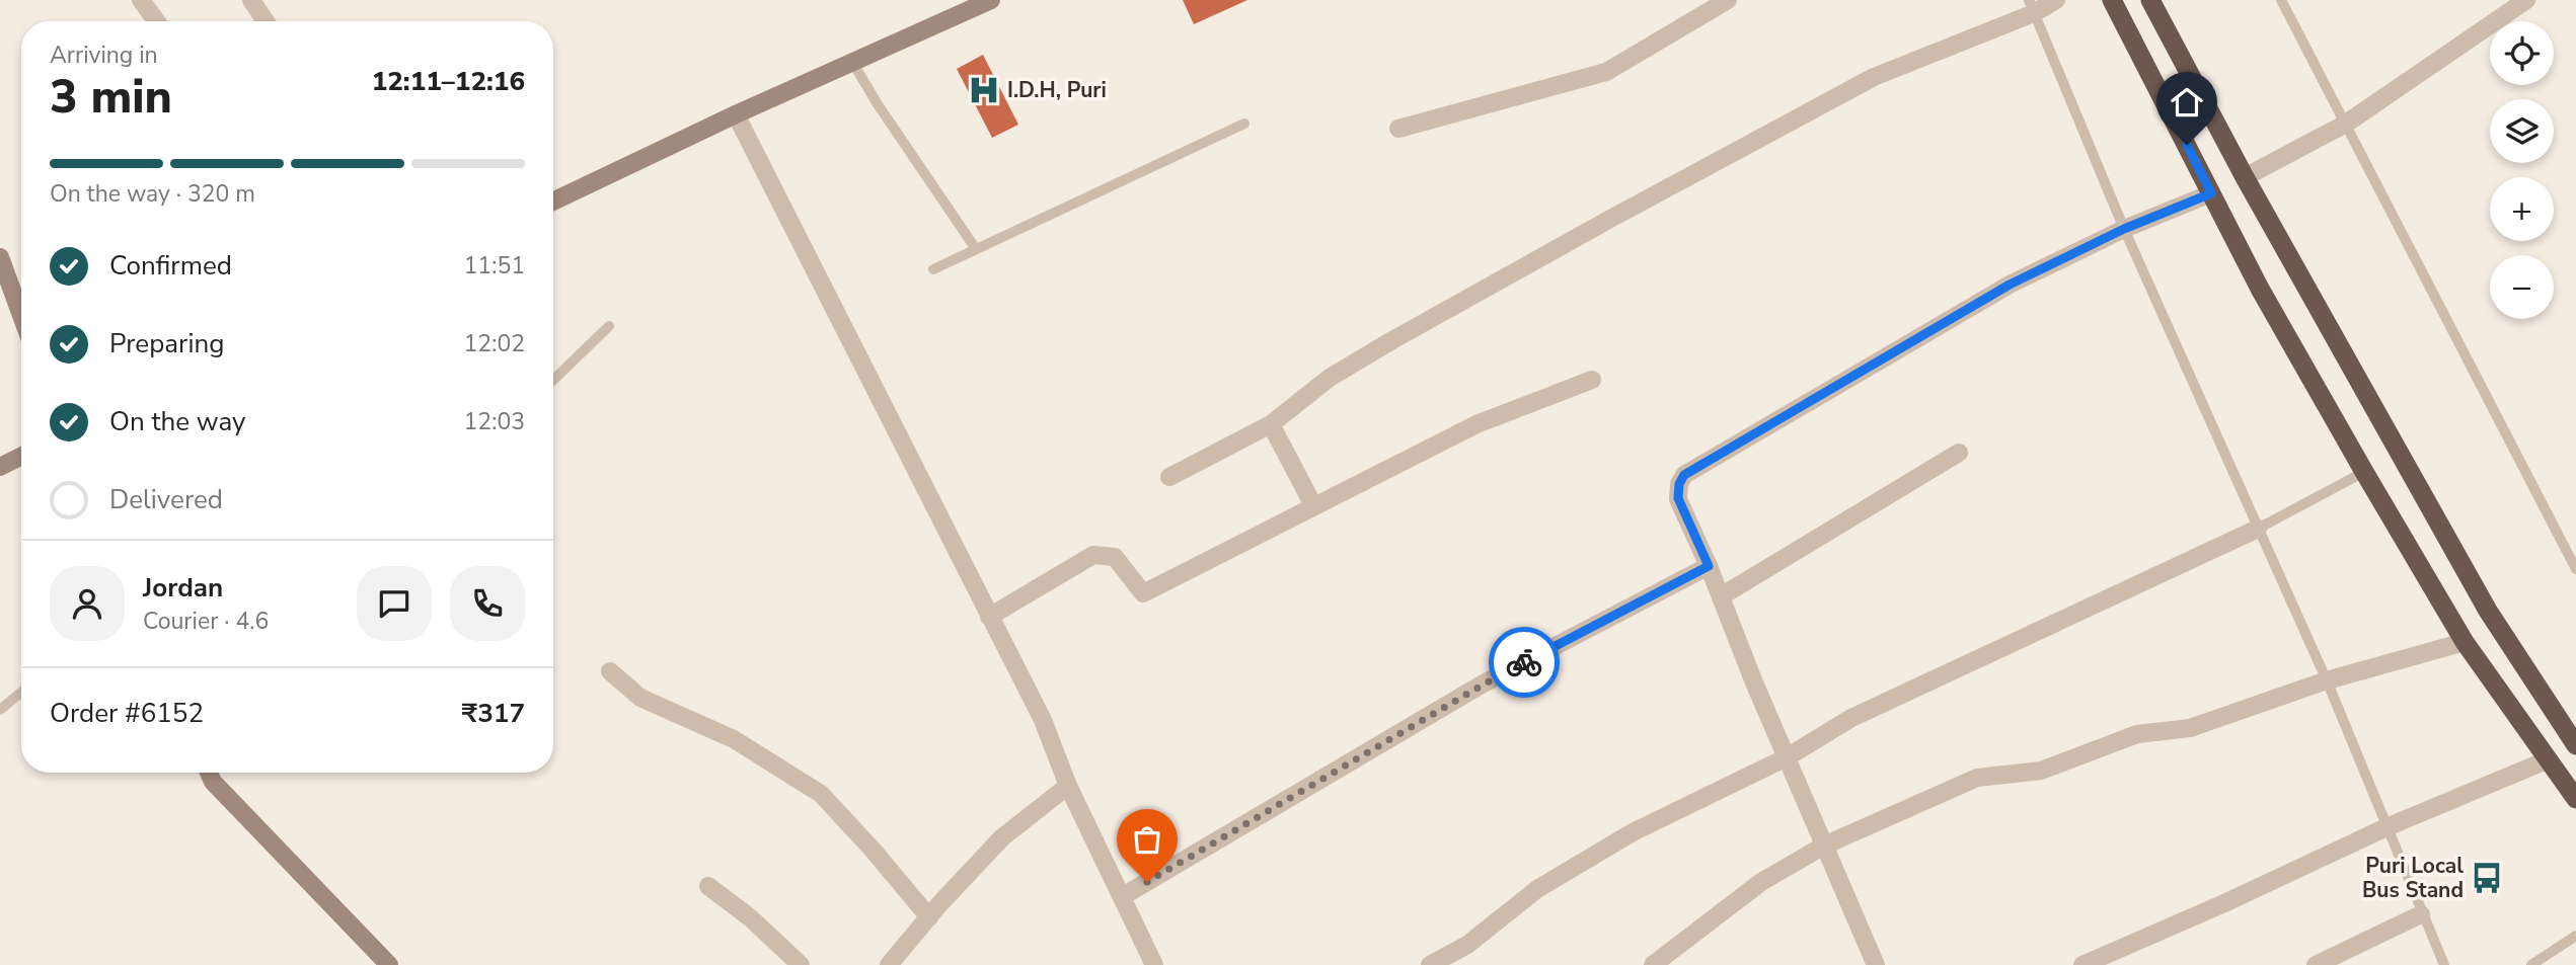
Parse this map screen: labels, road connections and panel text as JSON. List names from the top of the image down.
{
  "places": {
    "hospital": ["I.D.H, Puri"],
    "bus stop": ["Puri Local Bus Stand"]
  },
  "page": {
    "map_buttons": ["+", "−"],
    "heading": ["3 min", "Arriving in", "12:11–12:16"],
    "panel": [
      "Jordan",
      "Courier · 4.6",
      "Order #6152",
      "₹317"
    ],
    "bar": "On the way · 320 m",
    "list": [
      ["Confirmed", "11:51"],
      ["Preparing", "12:02"],
      ["On the way", "12:03"],
      "Delivered"
    ]
  }
}
